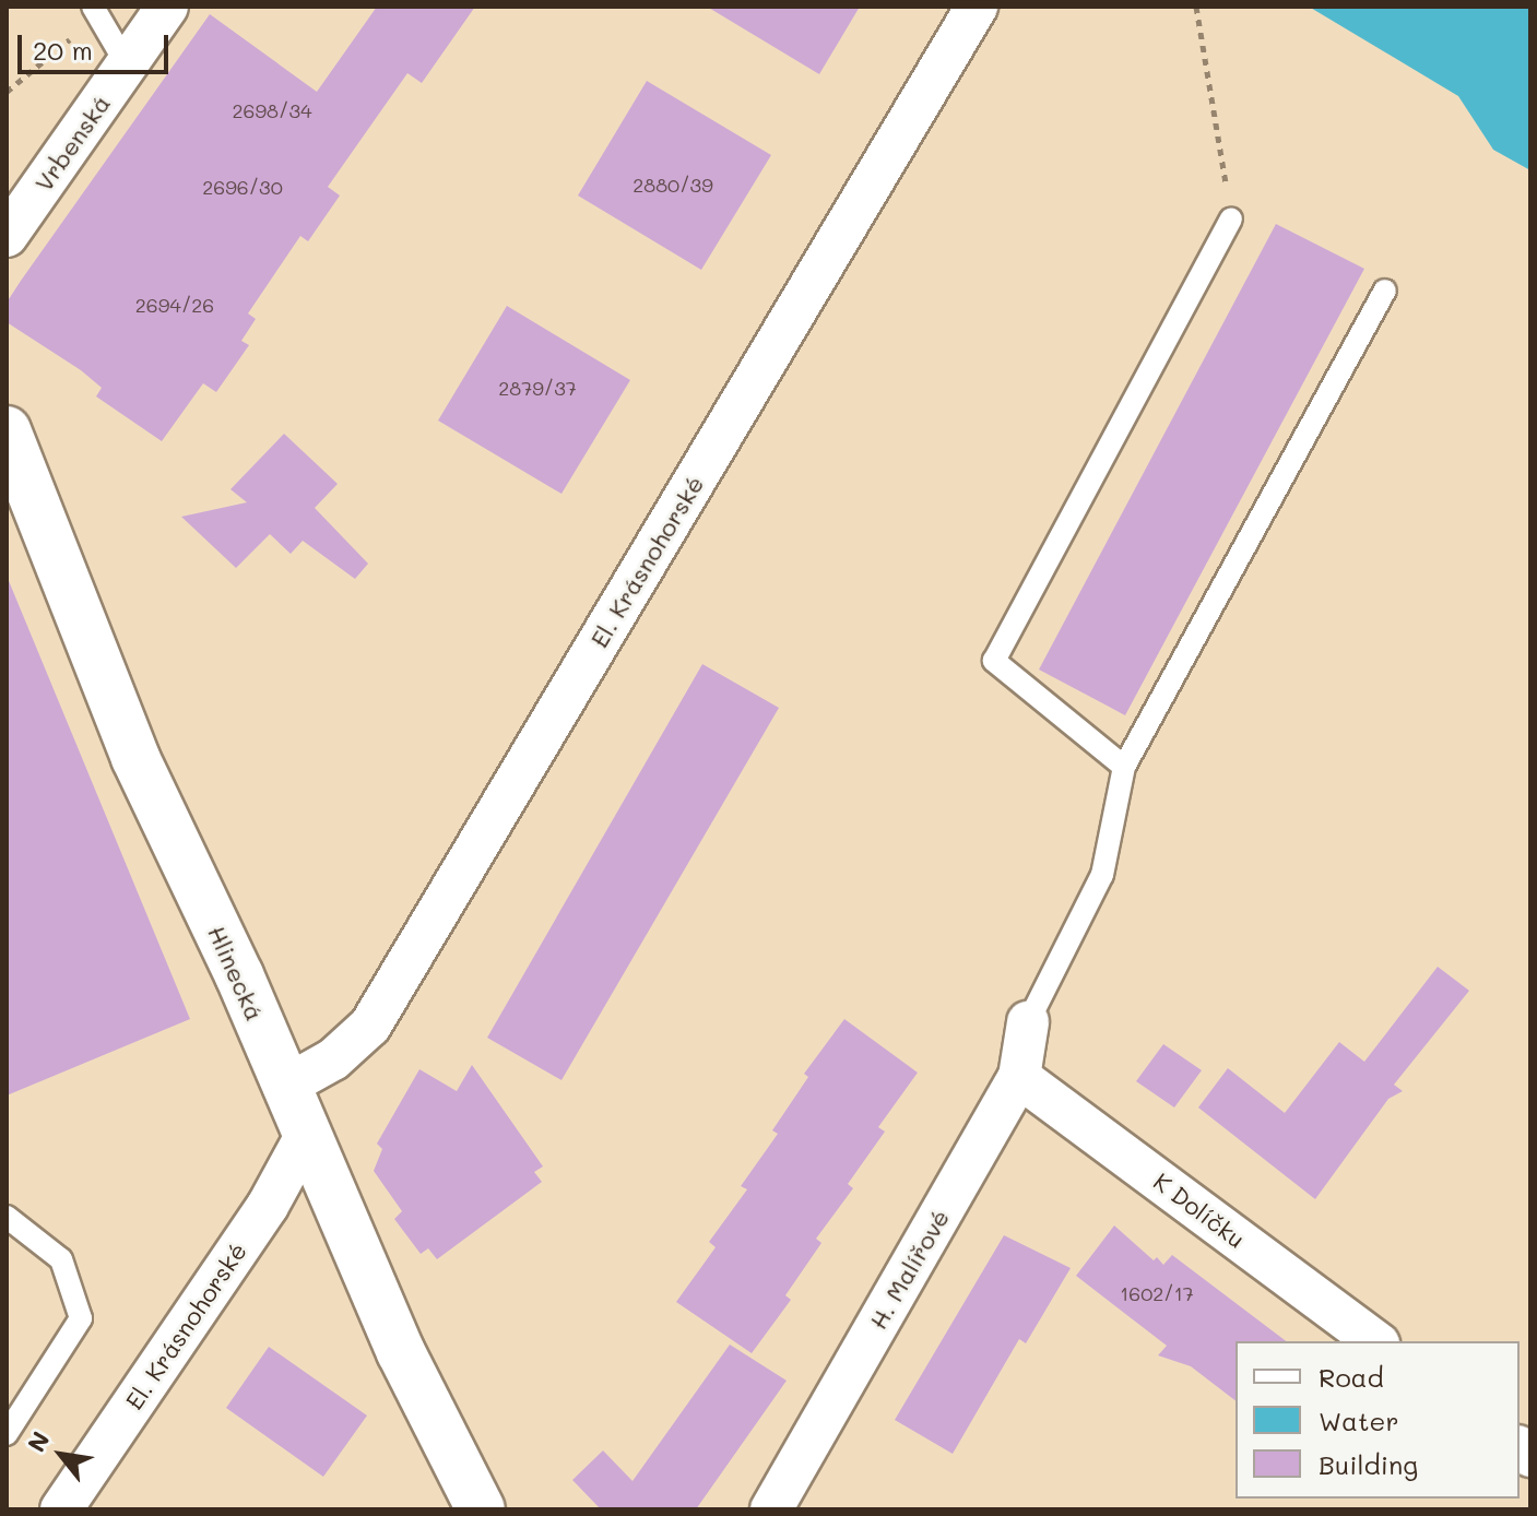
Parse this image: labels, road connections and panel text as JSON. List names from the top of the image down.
{
  "streets": {
    "street": [
      "Vrbenská",
      "El. Krásnohorské",
      "Hlinecká",
      "K Dolíčku",
      "H. Malířové"
    ]
  },
  "crossings": [
    ["El. Krásnohorské", "Hlinecká"],
    ["K Dolíčku", "H. Malířové"]
  ],
  "house_numbers": [
    "2698/34",
    "2880/39",
    "2696/30",
    "2694/26",
    "2879/37",
    "1602/17"
  ],
  "legend": ["Road", "Water", "Building"],
  "scale_bar": "20 m",
  "north": "top left"
}
